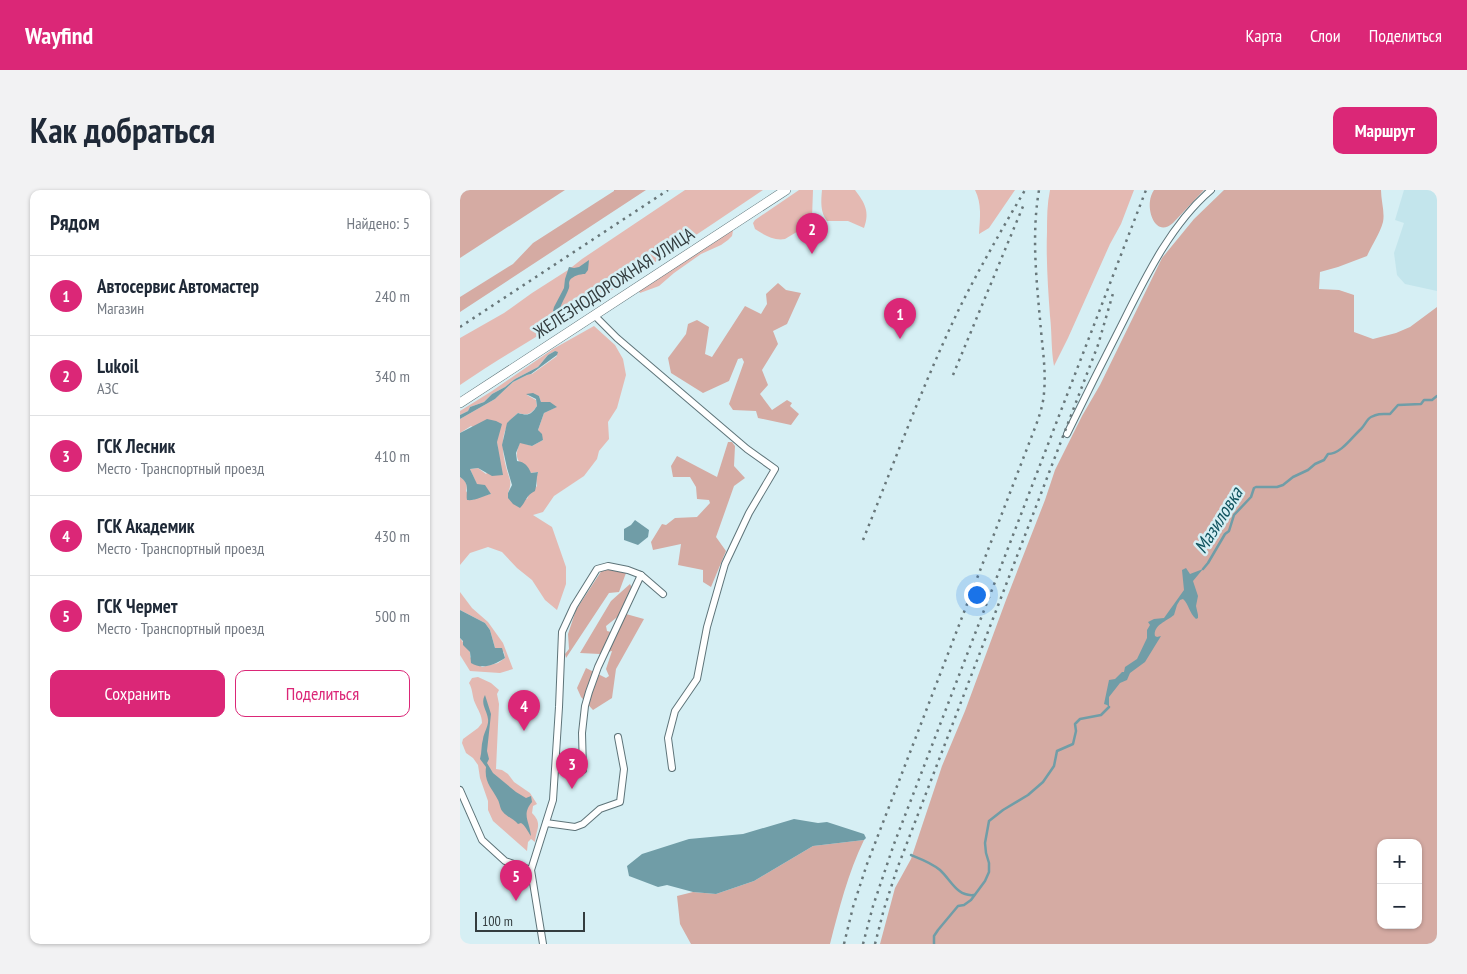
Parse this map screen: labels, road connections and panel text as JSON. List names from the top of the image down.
{
  "streets": {
    "main road": ["ЖЕЛЕЗНОДОРОЖНАЯ УЛИЦА"]
  },
  "water": ["Мазиловка"],
  "scale_bar": "100 m",
  "page": {
    "header": "Wayfind",
    "nav": ["Карта", "Слои", "Поделиться"],
    "title": "Как добраться",
    "buttons": [
      "Маршрут",
      ["Сохранить", "Поделиться"]
    ],
    "heading": ["Рядом", "Найдено: 5"],
    "pins": [
      "2",
      "1",
      "4",
      "3",
      "5"
    ],
    "list": [
      {
        "mark": "1",
        "name": "Автосервис Автомастер",
        "note": "Магазин",
        "value": "240 m"
      },
      {
        "mark": "2",
        "name": "Lukoil",
        "note": "АЗС",
        "value": "340 m"
      },
      {
        "mark": "3",
        "name": "ГСК Лесник",
        "note": "Место · Транспортный проезд",
        "value": "410 m"
      },
      {
        "mark": "4",
        "name": "ГСК Академик",
        "note": "Место · Транспортный проезд",
        "value": "430 m"
      },
      {
        "mark": "5",
        "name": "ГСК Чермет",
        "note": "Место · Транспортный проезд",
        "value": "500 m"
      }
    ],
    "map_buttons": ["+", "−"],
    "scale": "100 m"
  }
}
